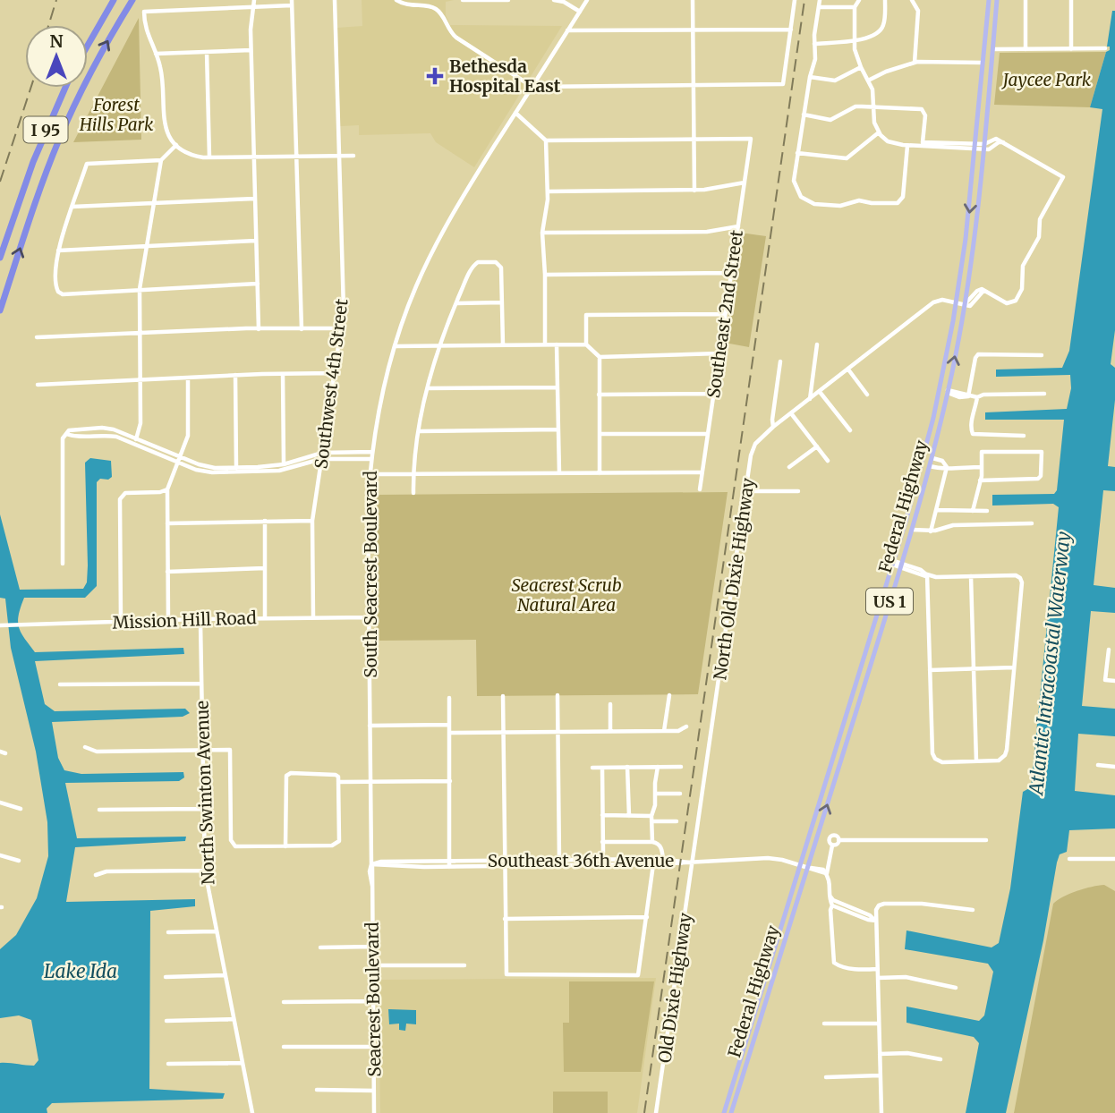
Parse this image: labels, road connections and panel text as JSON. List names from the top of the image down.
{
  "streets": {
    "highway": ["I 95"],
    "main road": ["Federal Highway", "US 1"],
    "street": [
      "Southeast 2nd Street",
      "Southwest 4th Street",
      "South Seacrest Boulevard",
      "North Old Dixie Highway",
      "Mission Hill Road",
      "North Swinton Avenue",
      "Southeast 36th Avenue",
      "Old Dixie Highway",
      "Seacrest Boulevard"
    ]
  },
  "crossings": [
    ["Southwest 4th Street", "Mission Hill Road"],
    ["Federal Highway", "North Old Dixie Highway"],
    ["Federal Highway", "Southeast 36th Avenue"],
    ["South Seacrest Boulevard", "Mission Hill Road"],
    ["South Seacrest Boulevard", "Southeast 36th Avenue"],
    ["South Seacrest Boulevard", "Seacrest Boulevard"],
    ["North Old Dixie Highway", "Southeast 36th Avenue"],
    ["North Old Dixie Highway", "Old Dixie Highway"],
    ["Mission Hill Road", "North Swinton Avenue"],
    ["Southeast 36th Avenue", "Old Dixie Highway"],
    ["Southeast 36th Avenue", "Seacrest Boulevard"]
  ],
  "water": ["Atlantic Intracoastal Waterway", "Lake Ida"],
  "parks": ["Jaycee Park", "Forest Hills Park", "Seacrest Scrub Natural Area"],
  "places": {
    "health": ["Bethesda Hospital East"]
  },
  "north": "top"
}
